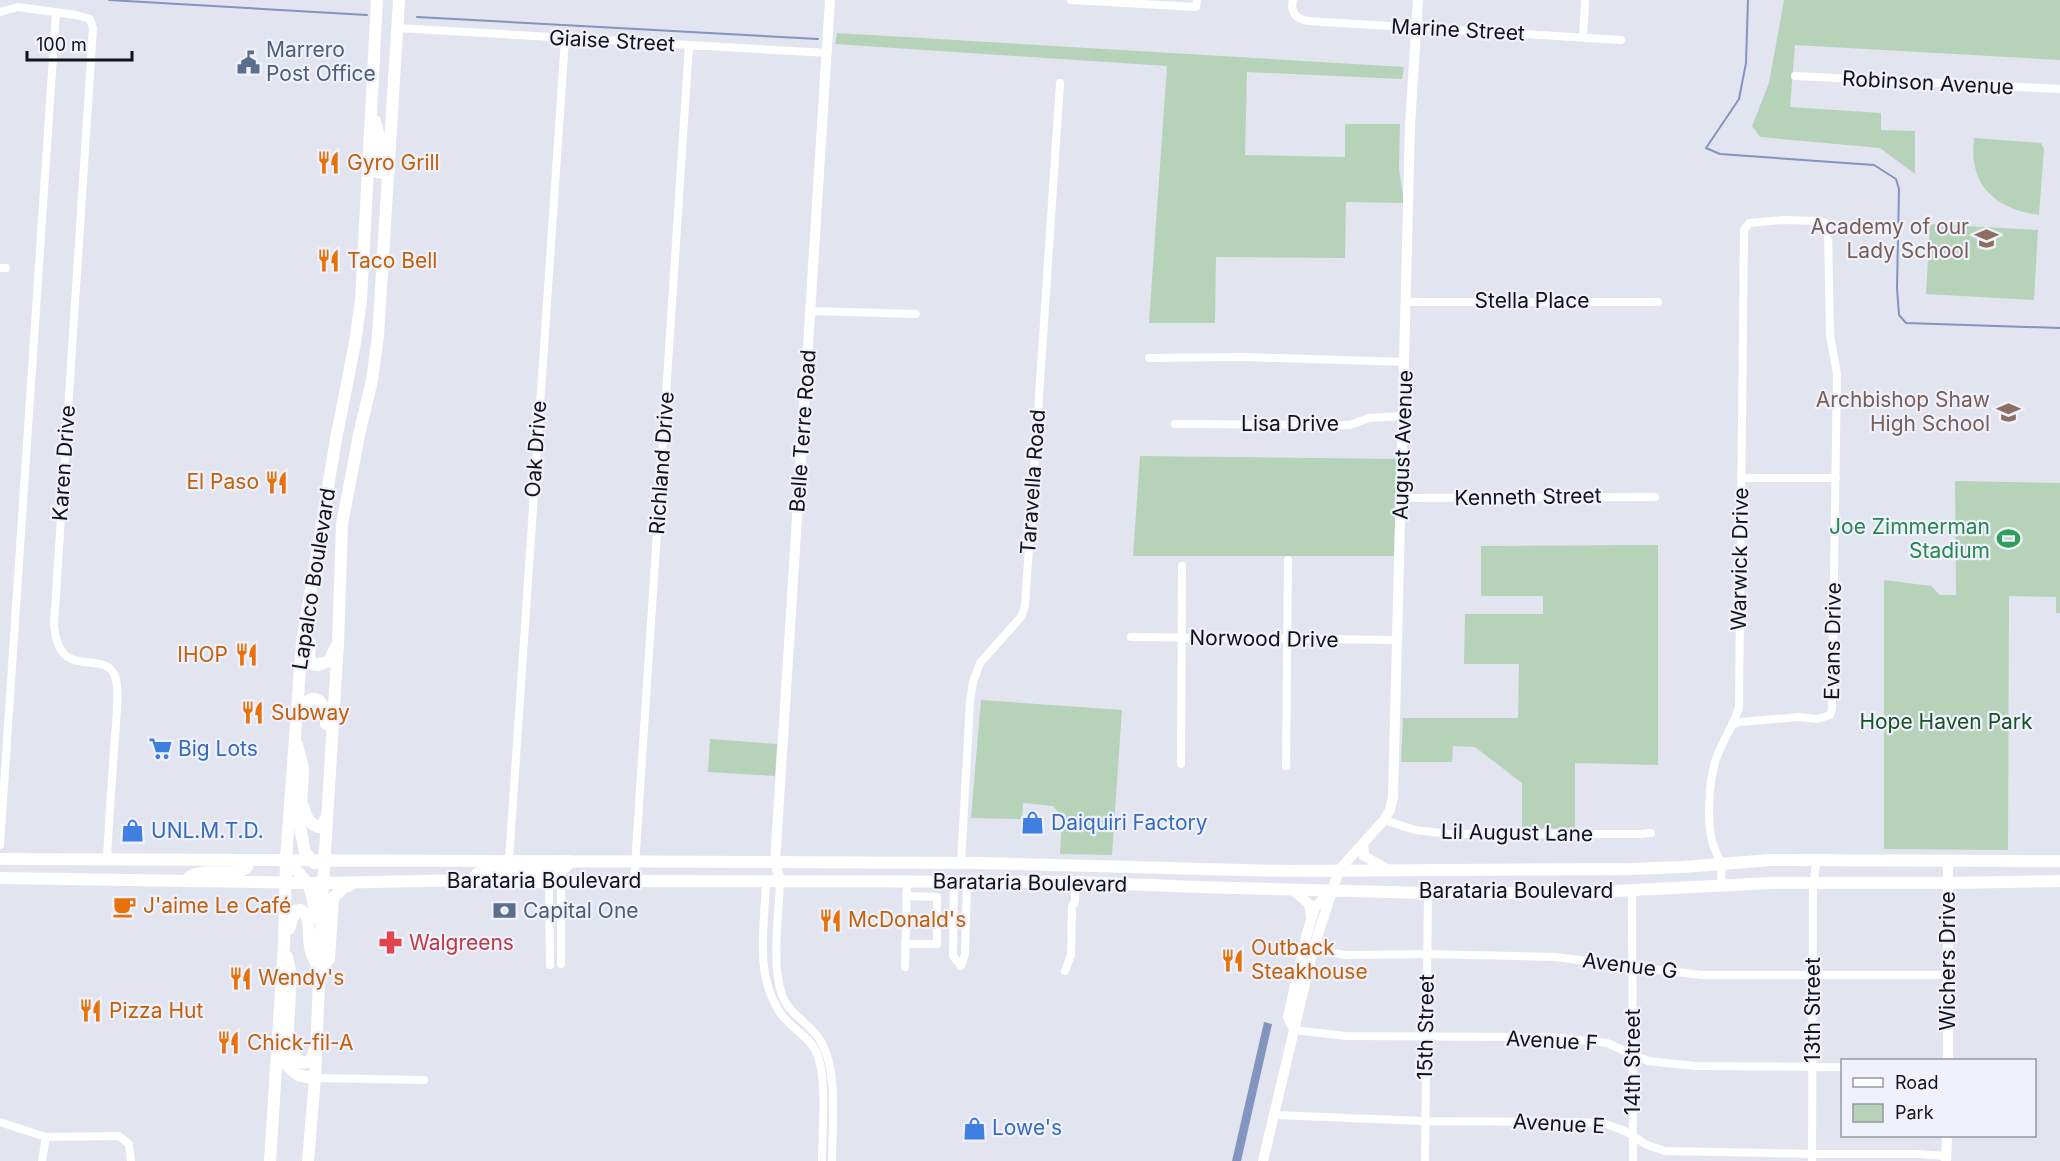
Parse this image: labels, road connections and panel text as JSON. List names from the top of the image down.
{
  "streets": {
    "main road": ["Lapalco Boulevard", "Barataria Boulevard"],
    "street": [
      "Marine Street",
      "Giaise Street",
      "Robinson Avenue",
      "Stella Place",
      "Lisa Drive",
      "Belle Terre Road",
      "August Avenue",
      "Oak Drive",
      "Karen Drive",
      "Richland Drive",
      "Taravella Road",
      "Kenneth Street",
      "Warwick Drive",
      "Norwood Drive",
      "Evans Drive",
      "Lil August Lane",
      "Wichers Drive",
      "Avenue G",
      "13th Street",
      "15th Street",
      "Avenue F",
      "14th Street",
      "Avenue E"
    ]
  },
  "crossings": [
    ["Marine Street", "August Avenue"],
    ["Giaise Street", "Belle Terre Road"],
    ["Giaise Street", "Oak Drive"],
    ["Giaise Street", "Richland Drive"],
    ["Giaise Street", "Lapalco Boulevard"],
    ["Stella Place", "August Avenue"],
    ["Lisa Drive", "August Avenue"],
    ["Belle Terre Road", "Barataria Boulevard"],
    ["August Avenue", "Kenneth Street"],
    ["August Avenue", "Norwood Drive"],
    ["August Avenue", "Lil August Lane"],
    ["August Avenue", "Barataria Boulevard"],
    ["Oak Drive", "Barataria Boulevard"],
    ["Karen Drive", "Barataria Boulevard"],
    ["Richland Drive", "Barataria Boulevard"],
    ["Taravella Road", "Barataria Boulevard"],
    ["Warwick Drive", "Evans Drive"],
    ["Warwick Drive", "Barataria Boulevard"],
    ["Lapalco Boulevard", "Barataria Boulevard"],
    ["Barataria Boulevard", "Wichers Drive"],
    ["Barataria Boulevard", "13th Street"],
    ["Barataria Boulevard", "15th Street"],
    ["Barataria Boulevard", "14th Street"],
    ["Wichers Drive", "Avenue G"],
    ["Avenue G", "13th Street"],
    ["Avenue G", "15th Street"],
    ["Avenue G", "14th Street"],
    ["13th Street", "Avenue F"],
    ["13th Street", "Avenue E"],
    ["15th Street", "Avenue F"],
    ["15th Street", "Avenue E"],
    ["Avenue F", "14th Street"],
    ["14th Street", "Avenue E"]
  ],
  "parks": ["Hope Haven Park"],
  "places": {
    "public building": ["Marrero Post Office"],
    "restaurant": [
      "Gyro Grill",
      "Taco Bell",
      "El Paso",
      "IHOP",
      "Subway",
      "McDonald's",
      "Outback Steakhouse",
      "Wendy's",
      "Pizza Hut",
      "Chick-fil-A"
    ],
    "school or university": ["Academy of our Lady School", "Archbishop Shaw High School"],
    "sports": ["Joe Zimmerman Stadium"],
    "supermarket": ["Big Lots"],
    "shop": ["Daiquiri Factory", "UNL.M.T.D.", "Lowe's"],
    "cafe": ["J'aime Le Café"],
    "bank": ["Capital One"],
    "pharmacy": ["Walgreens"]
  },
  "legend": ["Road", "Park"],
  "scale_bar": "100 m"
}
